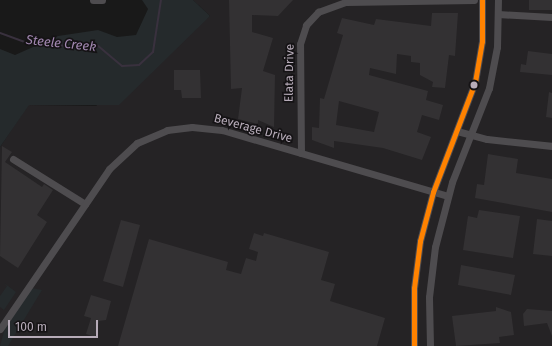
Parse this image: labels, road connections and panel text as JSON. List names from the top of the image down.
{
  "streets": {
    "street": ["Elata Drive", "Beverage Drive"]
  },
  "crossings": [
    ["Elata Drive", "Beverage Drive"]
  ],
  "water": ["Steele Creek"],
  "scale_bar": "100 m"
}
